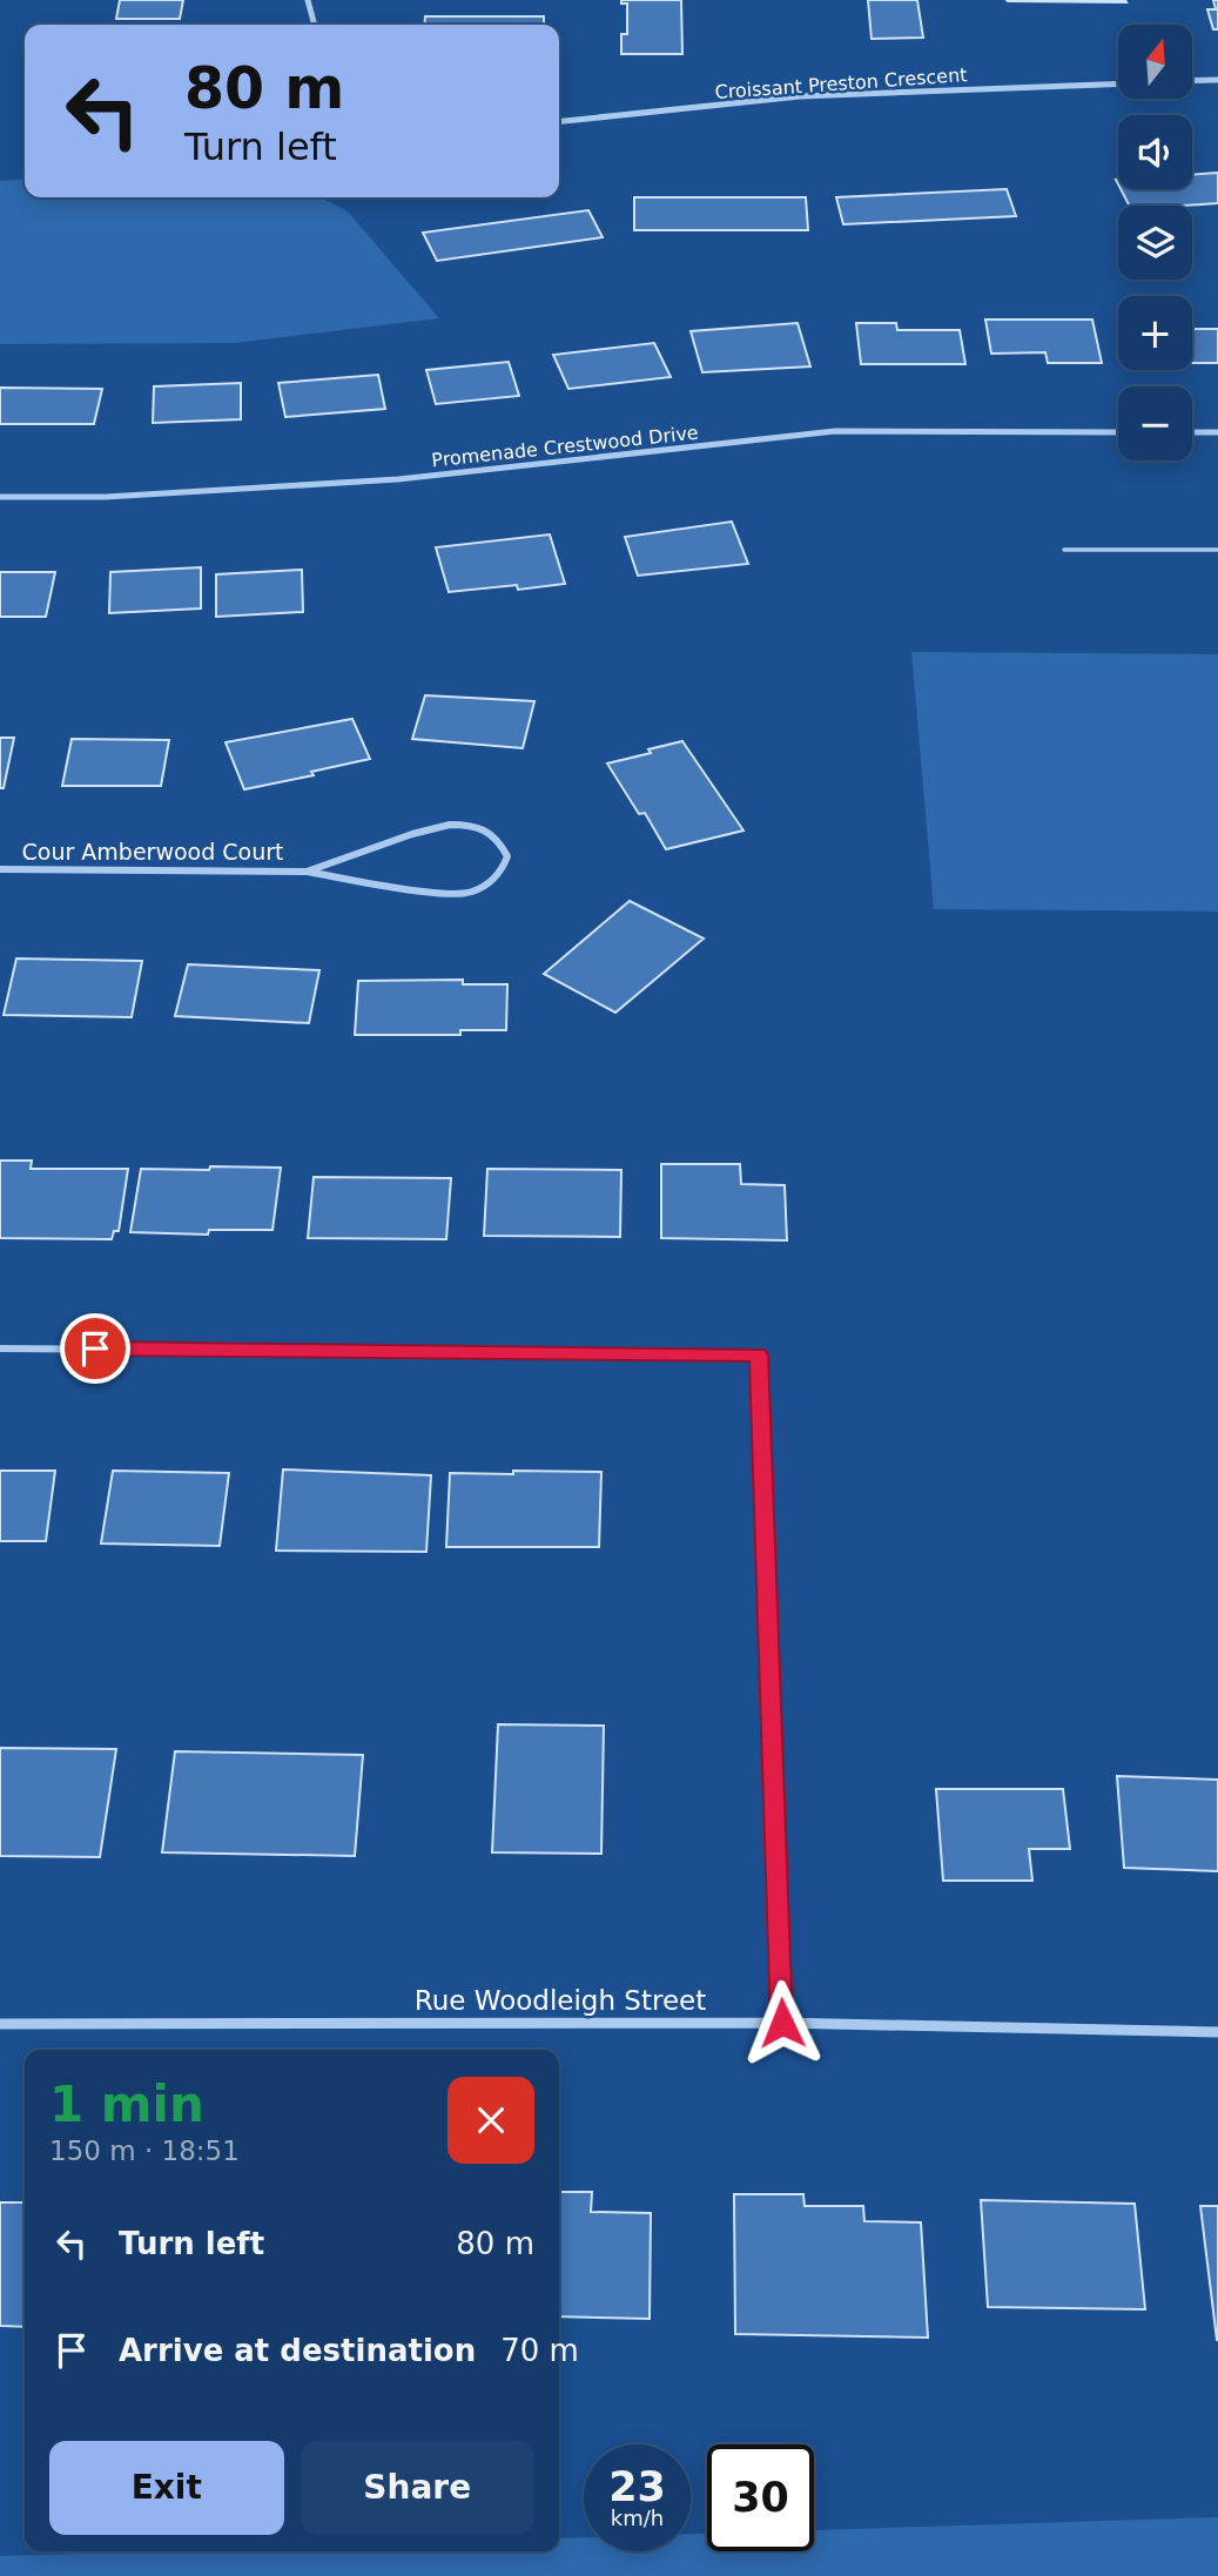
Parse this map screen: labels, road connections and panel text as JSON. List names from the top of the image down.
{
  "streets": {
    "street": [
      "Croissant Preston Crescent",
      "Promenade Crestwood Drive",
      "Cour Amberwood Court",
      "Rue Woodleigh Street"
    ]
  },
  "north": "top",
  "page": {
    "map_buttons": ["+", "−"],
    "turn": ["80 m", "Turn left"],
    "heading": ["1 min", "150 m · 18:51"],
    "list": [
      {
        "name": "Turn left",
        "value": "80 m"
      },
      {
        "name": "Arrive at destination",
        "value": "70 m"
      }
    ],
    "buttons": ["Exit", "Share"],
    "speed": "23 km/h",
    "limit": "30"
  }
}
